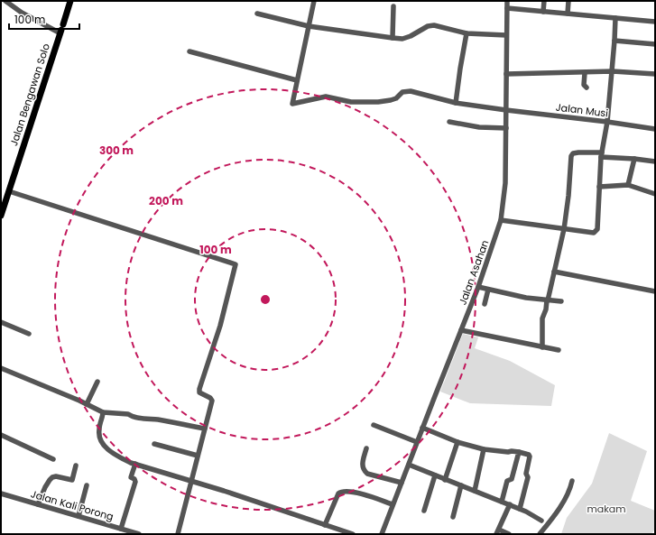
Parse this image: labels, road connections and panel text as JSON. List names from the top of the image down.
{
  "streets": {
    "main road": ["Jalan Bengawan Solo"],
    "street": ["Jalan Musi", "Jalan Asahan", "Jalan Kali Porong"]
  },
  "crossings": [
    ["Jalan Musi", "Jalan Asahan"]
  ],
  "parks": ["makam"],
  "scale_bar": "100 m",
  "rings": ["300 m", "200 m", "100 m"]
}
